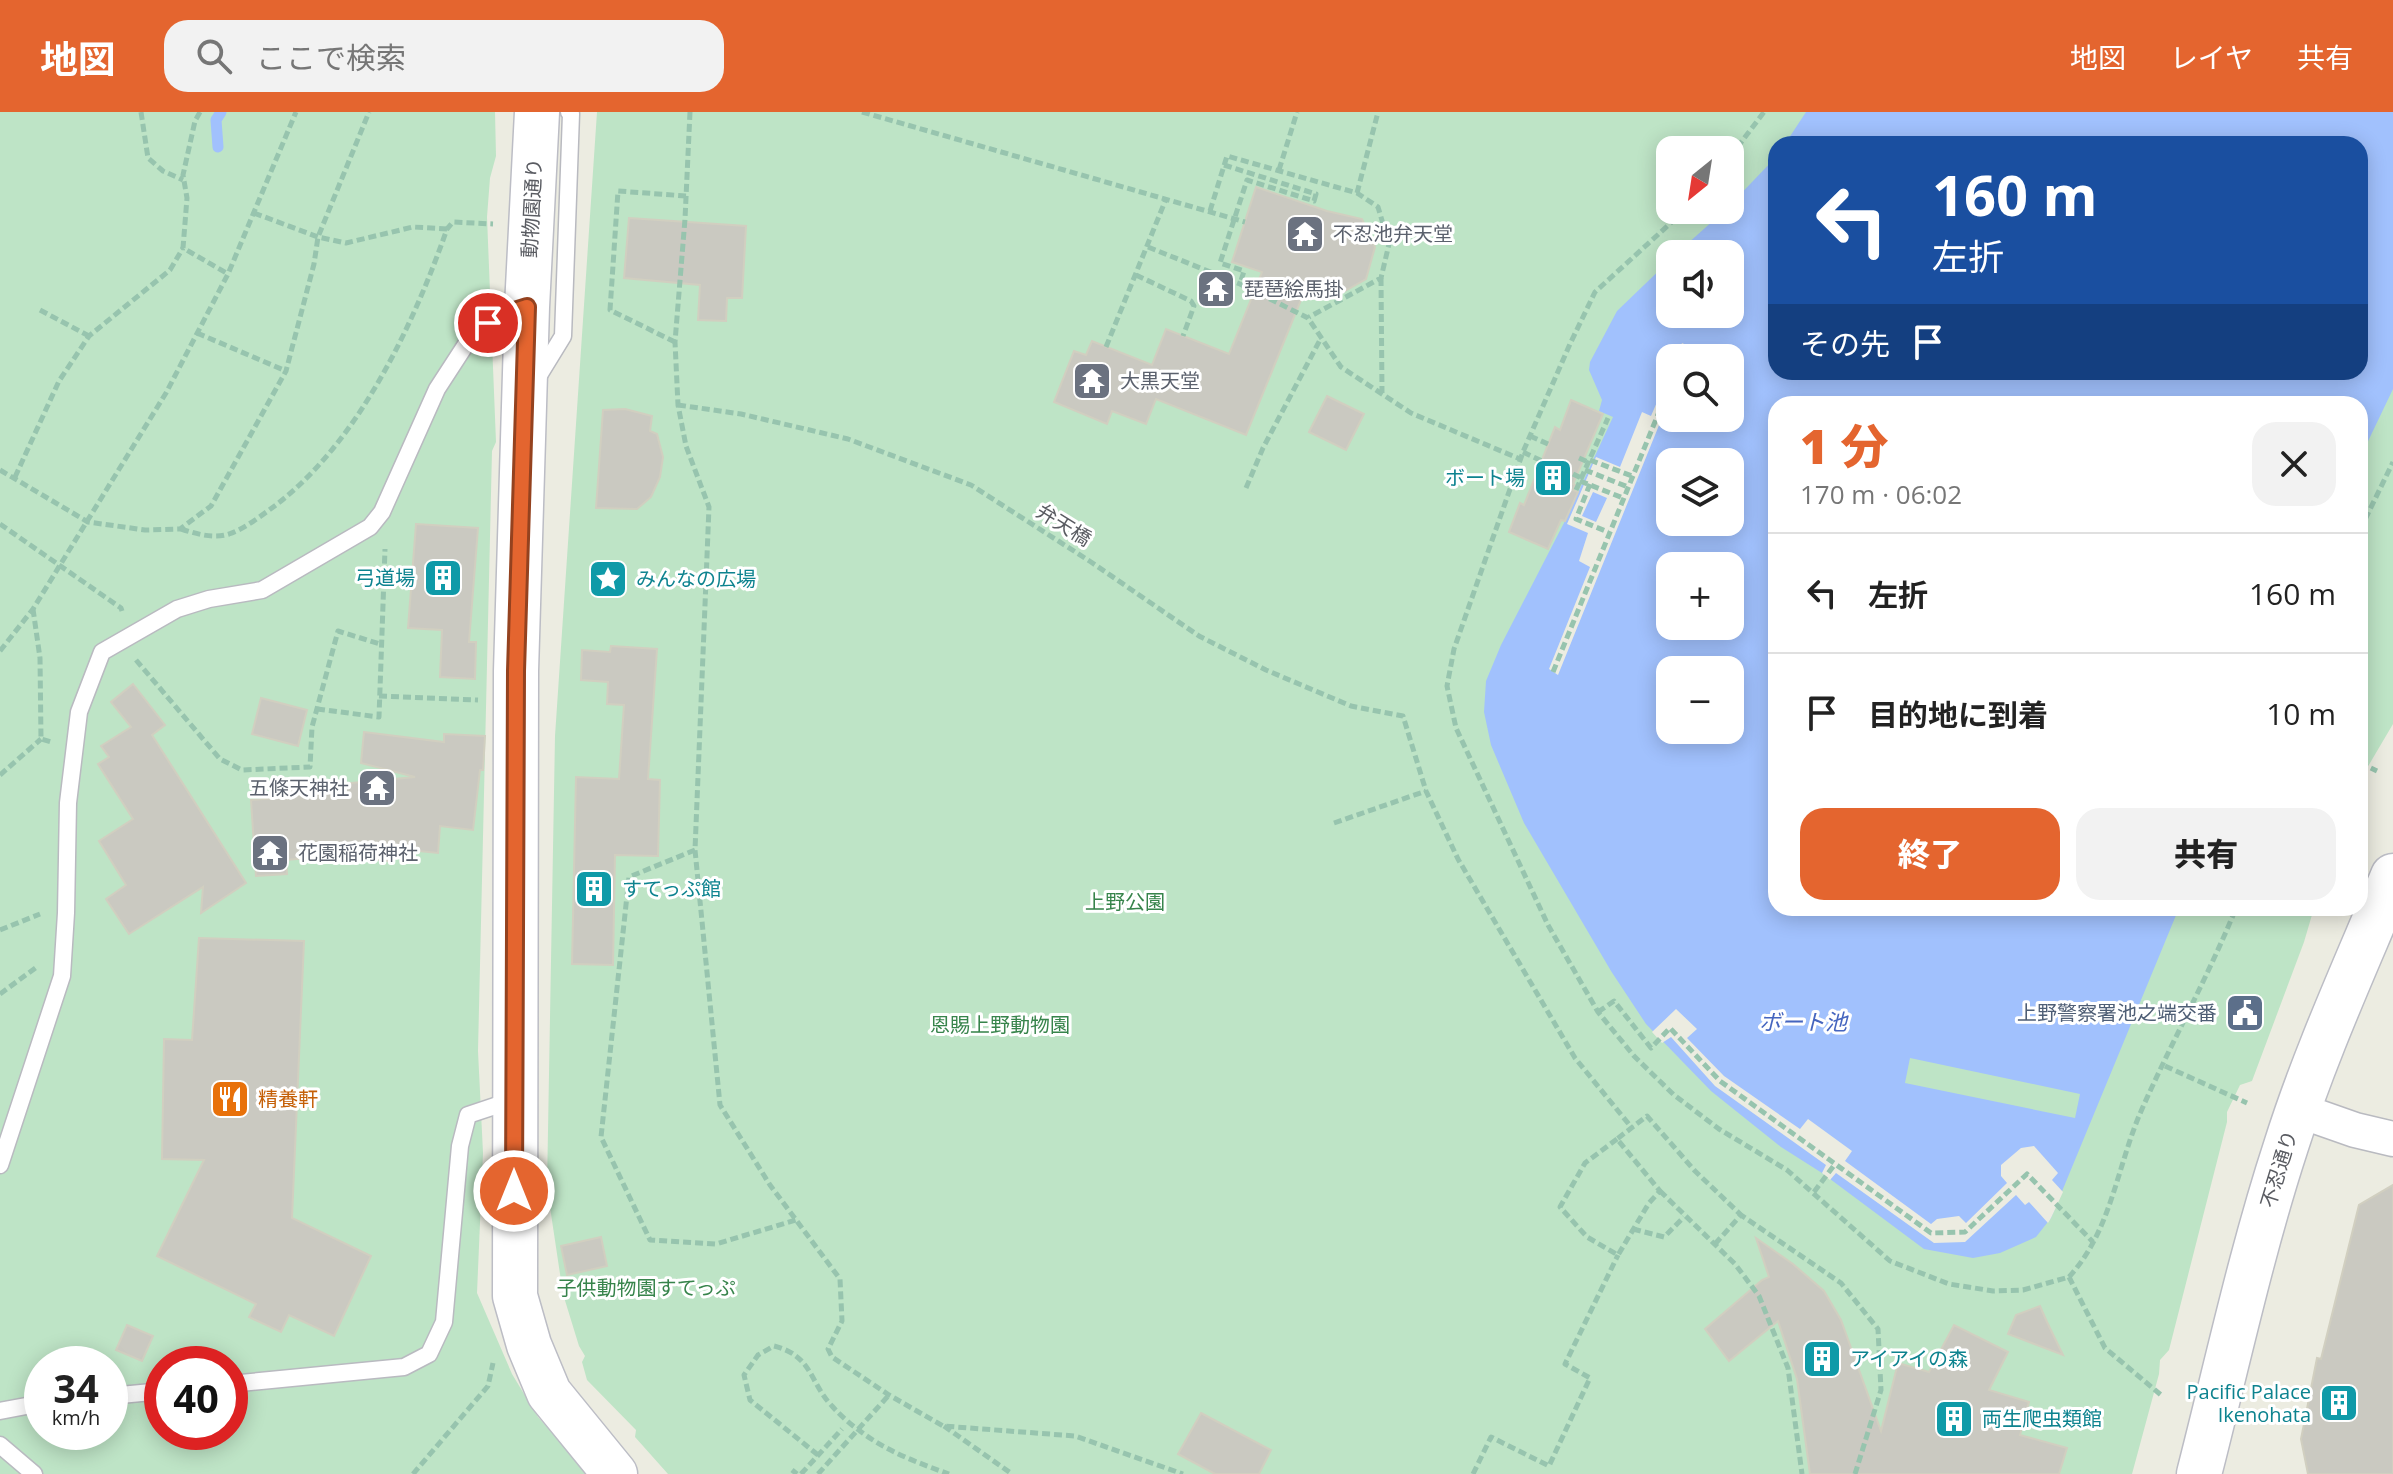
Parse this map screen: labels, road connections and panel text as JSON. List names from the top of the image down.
{
  "streets": {
    "street": ["動物園通り", "不忍通り"],
    "path": ["弁天橋"]
  },
  "water": ["ボート池"],
  "parks": ["上野公園", "恩賜上野動物園", "子供動物園すてっぷ"],
  "places": {
    "temple": [
      "不忍池弁天堂",
      "琵琶絵馬掛",
      "大黒天堂",
      "五條天神社",
      "花園稲荷神社"
    ],
    "building": [
      "ボート場",
      "弓道場",
      "すてっぷ館",
      "アイアイの森",
      "Pacific Palace Ikenohata",
      "両生爬虫類館"
    ],
    "place": ["みんなの広場"],
    "public building": ["上野警察署池之端交番"],
    "restaurant": ["精養軒"]
  },
  "north": "bottom left",
  "page": {
    "header": "地図",
    "search": "ここで検索",
    "nav": ["地図", "レイヤ", "共有"],
    "map_buttons": ["+", "−"],
    "turn": ["160 m", "左折"],
    "then": "その先",
    "heading": ["1 分", "170 m · 06:02"],
    "list": [
      {
        "name": "左折",
        "value": "160 m"
      },
      {
        "name": "目的地に到着",
        "value": "10 m"
      }
    ],
    "buttons": ["終了", "共有"],
    "speed": "34 km/h",
    "limit": "40"
  }
}
